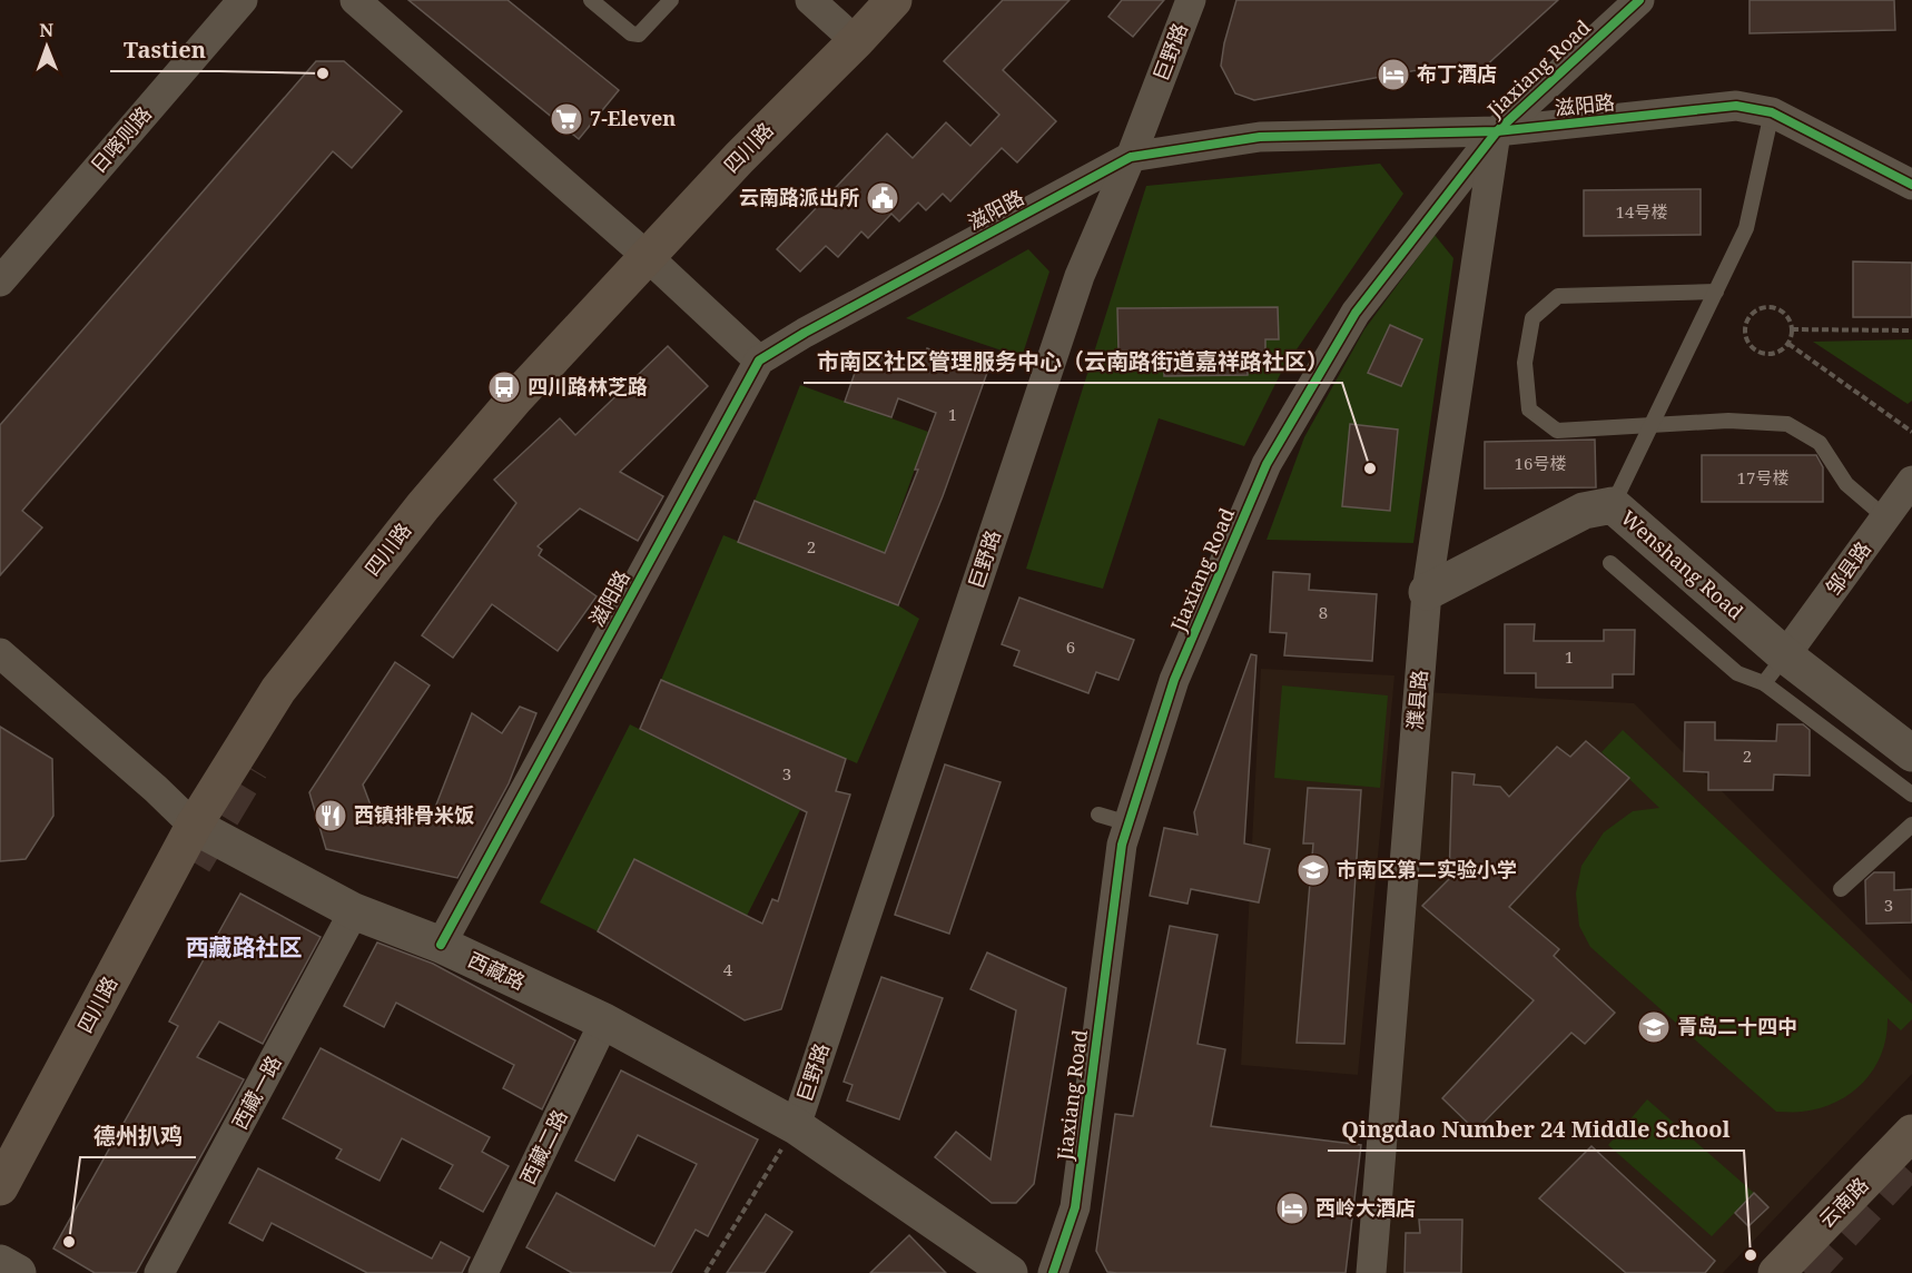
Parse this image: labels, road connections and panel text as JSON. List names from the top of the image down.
{
  "streets": {
    "main road": ["四川路", "云南路"],
    "street": [
      "巨野路",
      "Jiaxiang Road",
      "滋阳路",
      "日喀则路",
      "Wenshang Road",
      "邹县路",
      "濮县路",
      "西藏路",
      "西藏一路",
      "西藏二路"
    ]
  },
  "crossings": [
    ["巨野路", "滋阳路"],
    ["巨野路", "西藏路"],
    ["Jiaxiang Road", "滋阳路"],
    ["Jiaxiang Road", "濮县路"],
    ["滋阳路", "濮县路"],
    ["滋阳路", "西藏路"],
    ["四川路", "西藏路"],
    ["Wenshang Road", "邹县路"],
    ["Wenshang Road", "濮县路"],
    ["西藏路", "西藏一路"],
    ["西藏路", "西藏二路"]
  ],
  "districts": ["西藏路社区"],
  "places": {
    "other": [
      "Tastien",
      "市南区社区管理服务中心（云南路街道嘉祥路社区）",
      "德州扒鸡",
      "Qingdao Number 24 Middle School"
    ],
    "hotel": ["布丁酒店", "西岭大酒店"],
    "supermarket": ["7-Eleven"],
    "public building": ["云南路派出所"],
    "bus stop": ["四川路林芝路"],
    "restaurant": ["西镇排骨米饭"],
    "school or university": ["市南区第二实验小学", "青岛二十四中"]
  },
  "house_numbers": [
    "14号楼",
    "1",
    "16号楼",
    "17号楼",
    "2",
    "8",
    "6",
    "1",
    "2",
    "3",
    "3",
    "4"
  ],
  "north": "top"
}
